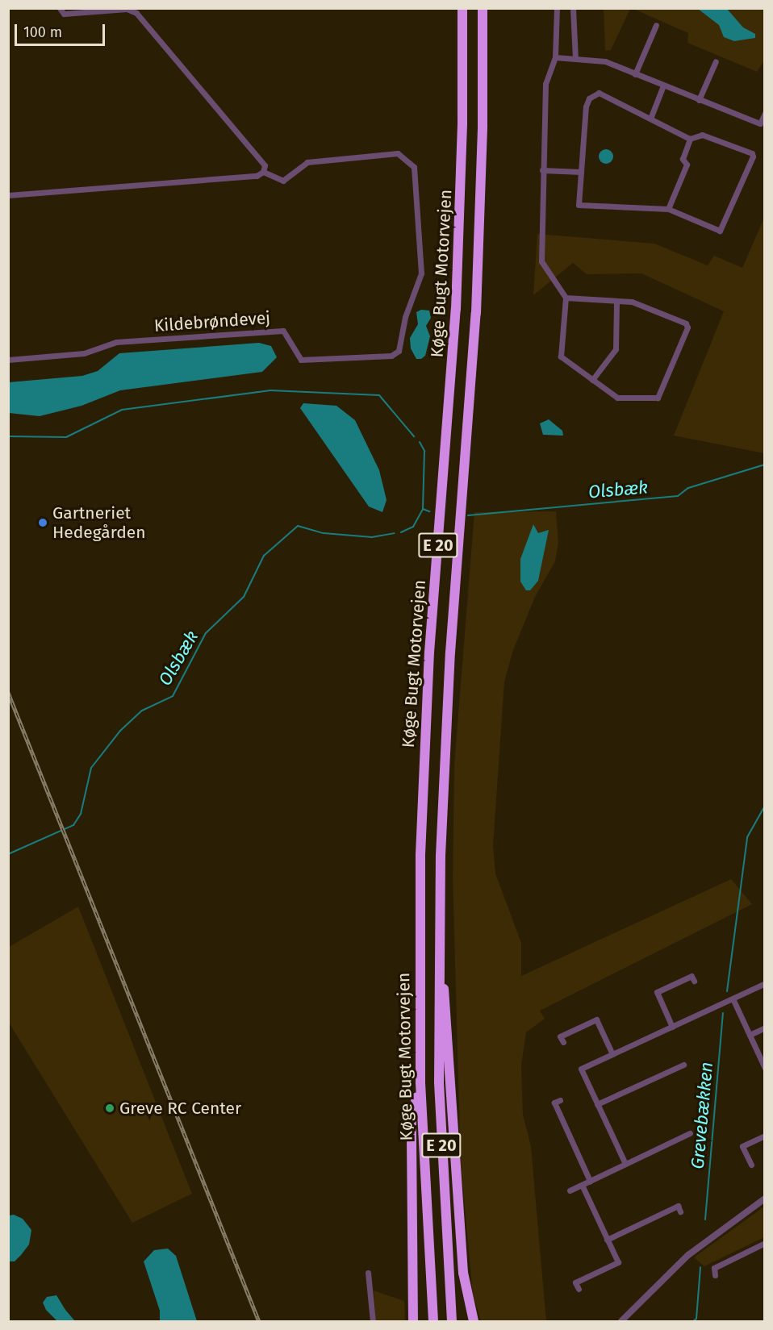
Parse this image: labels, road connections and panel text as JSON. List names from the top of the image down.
{
  "streets": {
    "highway": ["Køge Bugt Motorvejen", "E 20"],
    "street": ["Kildebrøndevej"]
  },
  "water": ["Olsbæk", "Grevebækken"],
  "places": ["Gartneriet Hedegården", "Greve RC Center"],
  "scale_bar": "100 m"
}
